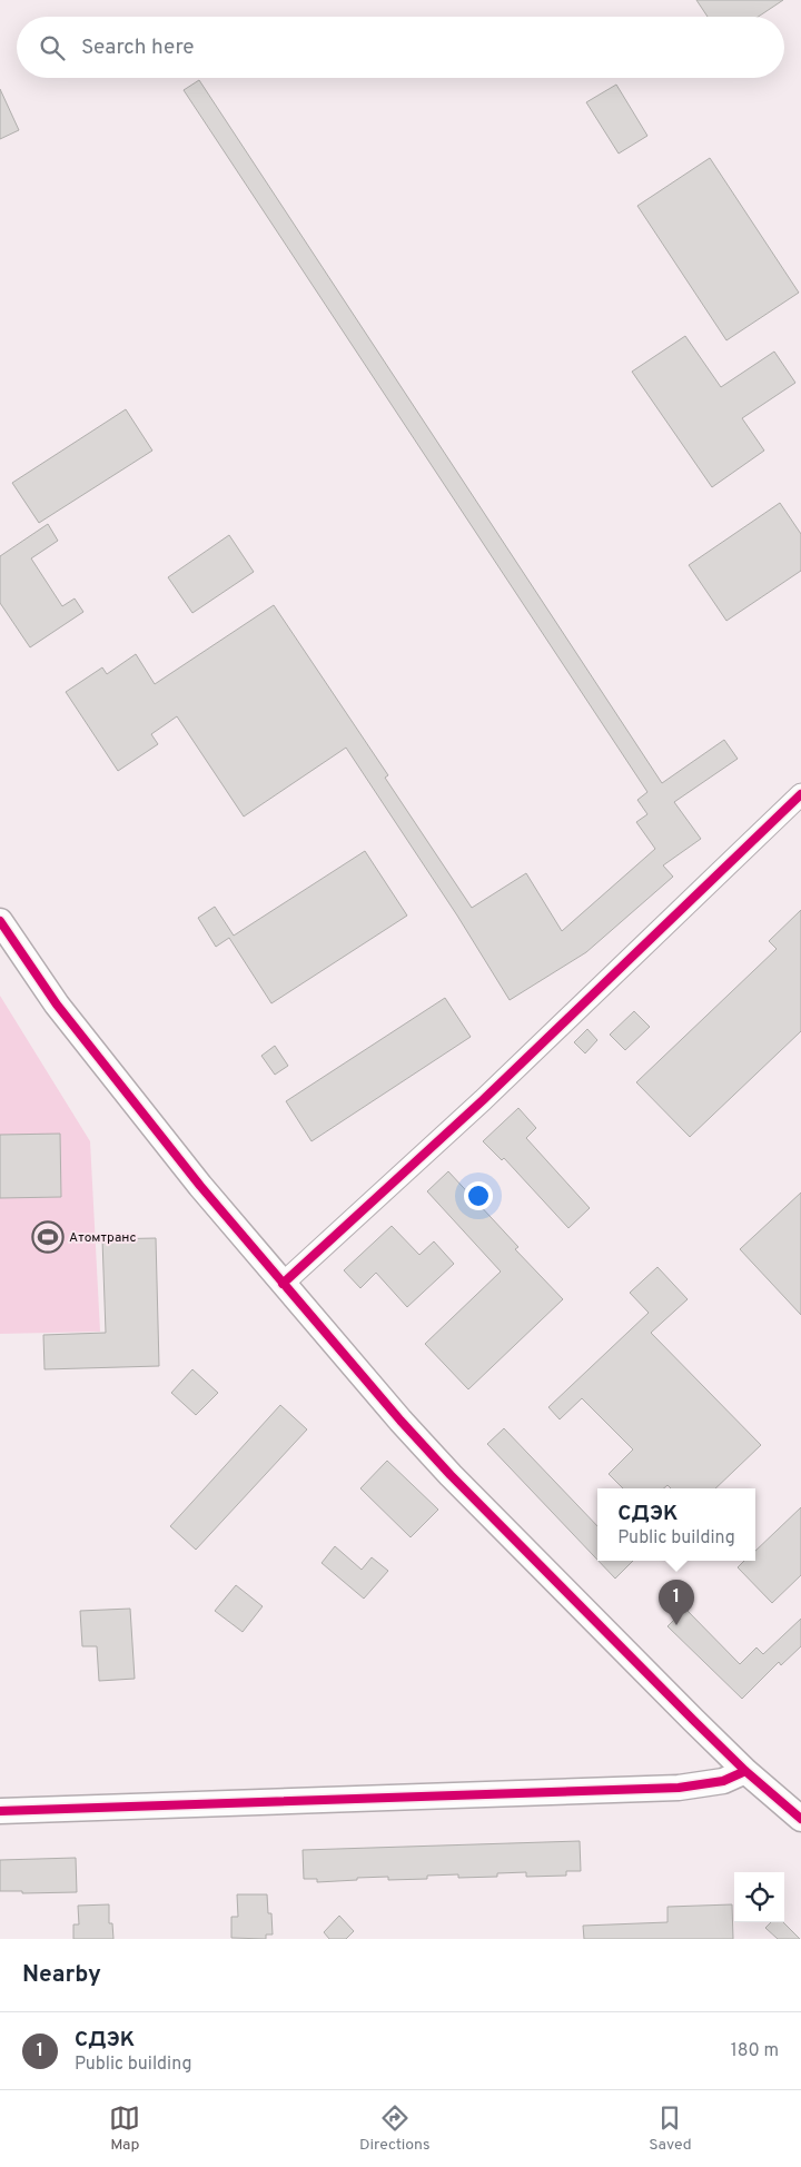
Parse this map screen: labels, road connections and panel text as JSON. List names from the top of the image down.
{
  "places": {
    "sports": ["Атомтранс"]
  },
  "page": {
    "search": "Search here",
    "popup": ["СДЭК", "Public building"],
    "pins": "1",
    "heading": "Nearby",
    "list": [
      {
        "mark": "1",
        "name": "СДЭК",
        "note": "Public building",
        "value": "180 m"
      }
    ],
    "nav": ["Map", "Directions", "Saved"]
  }
}
